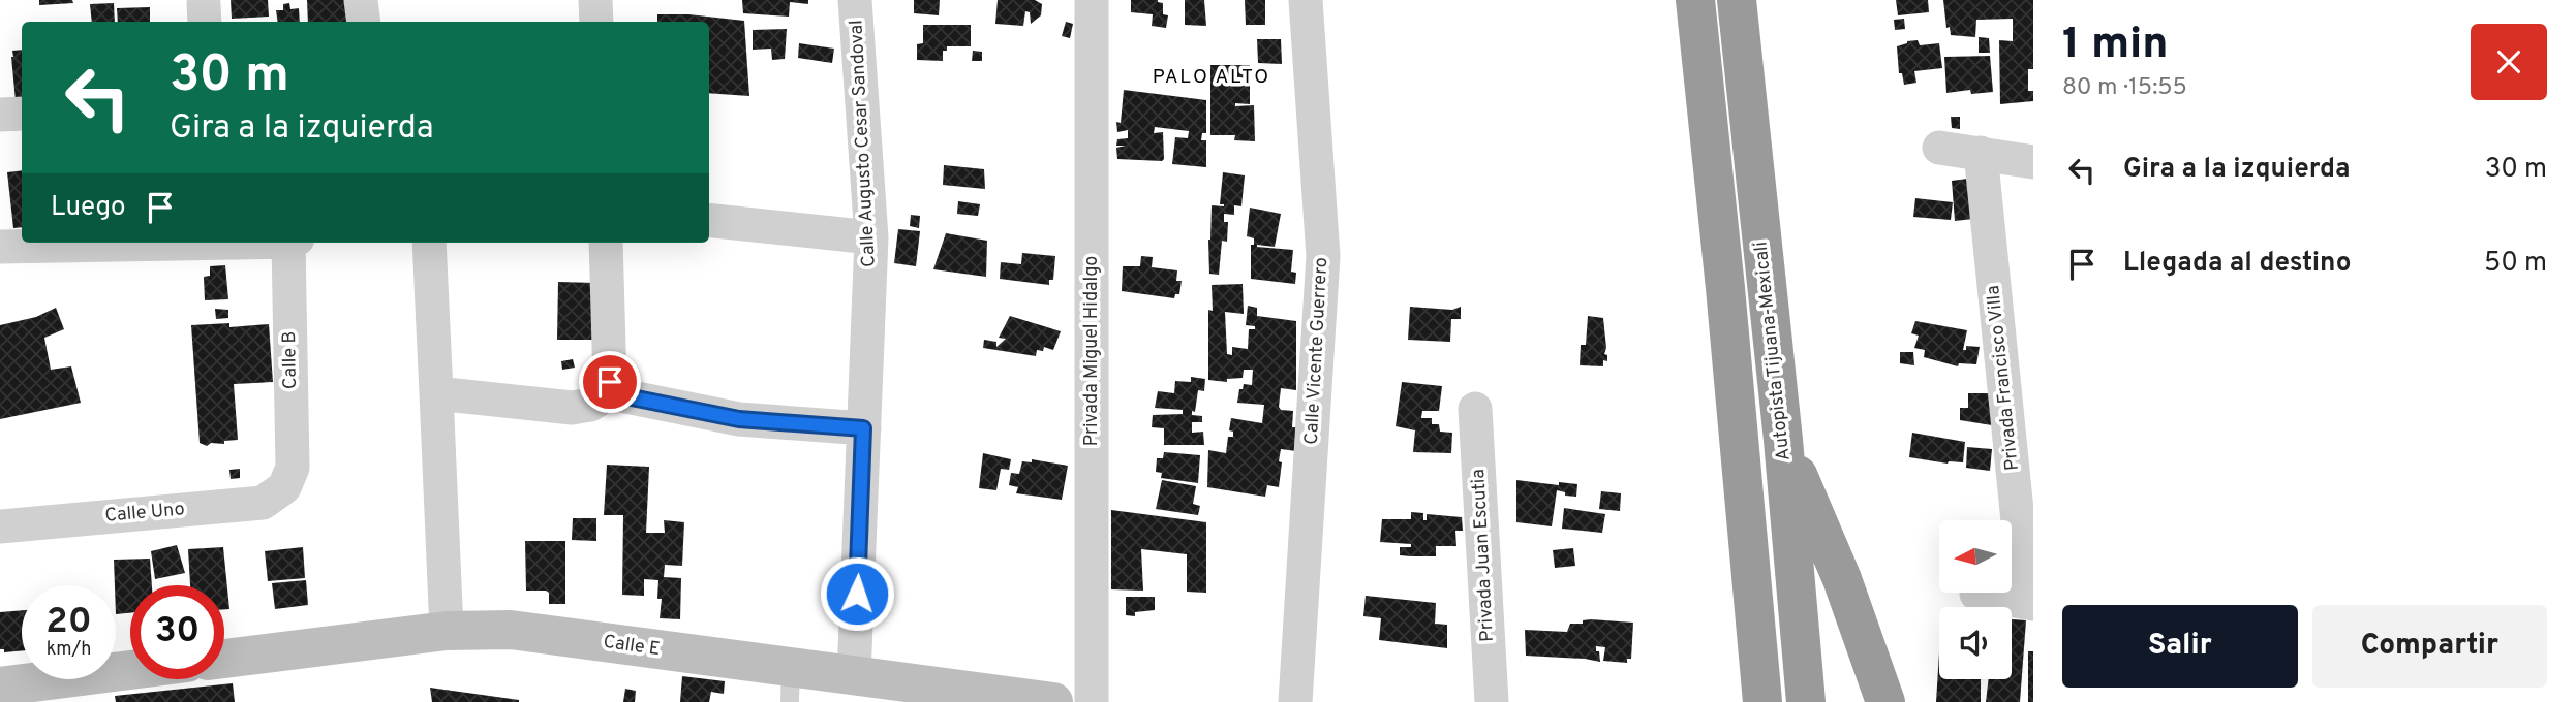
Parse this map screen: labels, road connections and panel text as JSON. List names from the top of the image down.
{
  "streets": {
    "highway": ["Autopista Tijuana-Mexicali"],
    "main road": ["Calle E"],
    "street": [
      "Calle Augusto Cesar Sandoval",
      "Privada Miguel Hidalgo",
      "Calle Vicente Guerrero",
      "Calle B",
      "Privada Francisco Villa",
      "Calle Uno",
      "Privada Juan Escutia"
    ]
  },
  "crossings": [
    ["Calle Augusto Cesar Sandoval", "Calle E"],
    ["Calle B", "Calle Uno"]
  ],
  "districts": ["PALO ALTO"],
  "north": "left",
  "page": {
    "heading": ["1 min", "80 m · 15:55"],
    "turn": ["30 m", "Gira a la izquierda"],
    "list": [
      {
        "name": "Gira a la izquierda",
        "value": "30 m"
      },
      {
        "name": "Llegada al destino",
        "value": "50 m"
      }
    ],
    "then": "Luego",
    "speed": "20 km/h",
    "limit": "30",
    "buttons": ["Salir", "Compartir"]
  }
}
